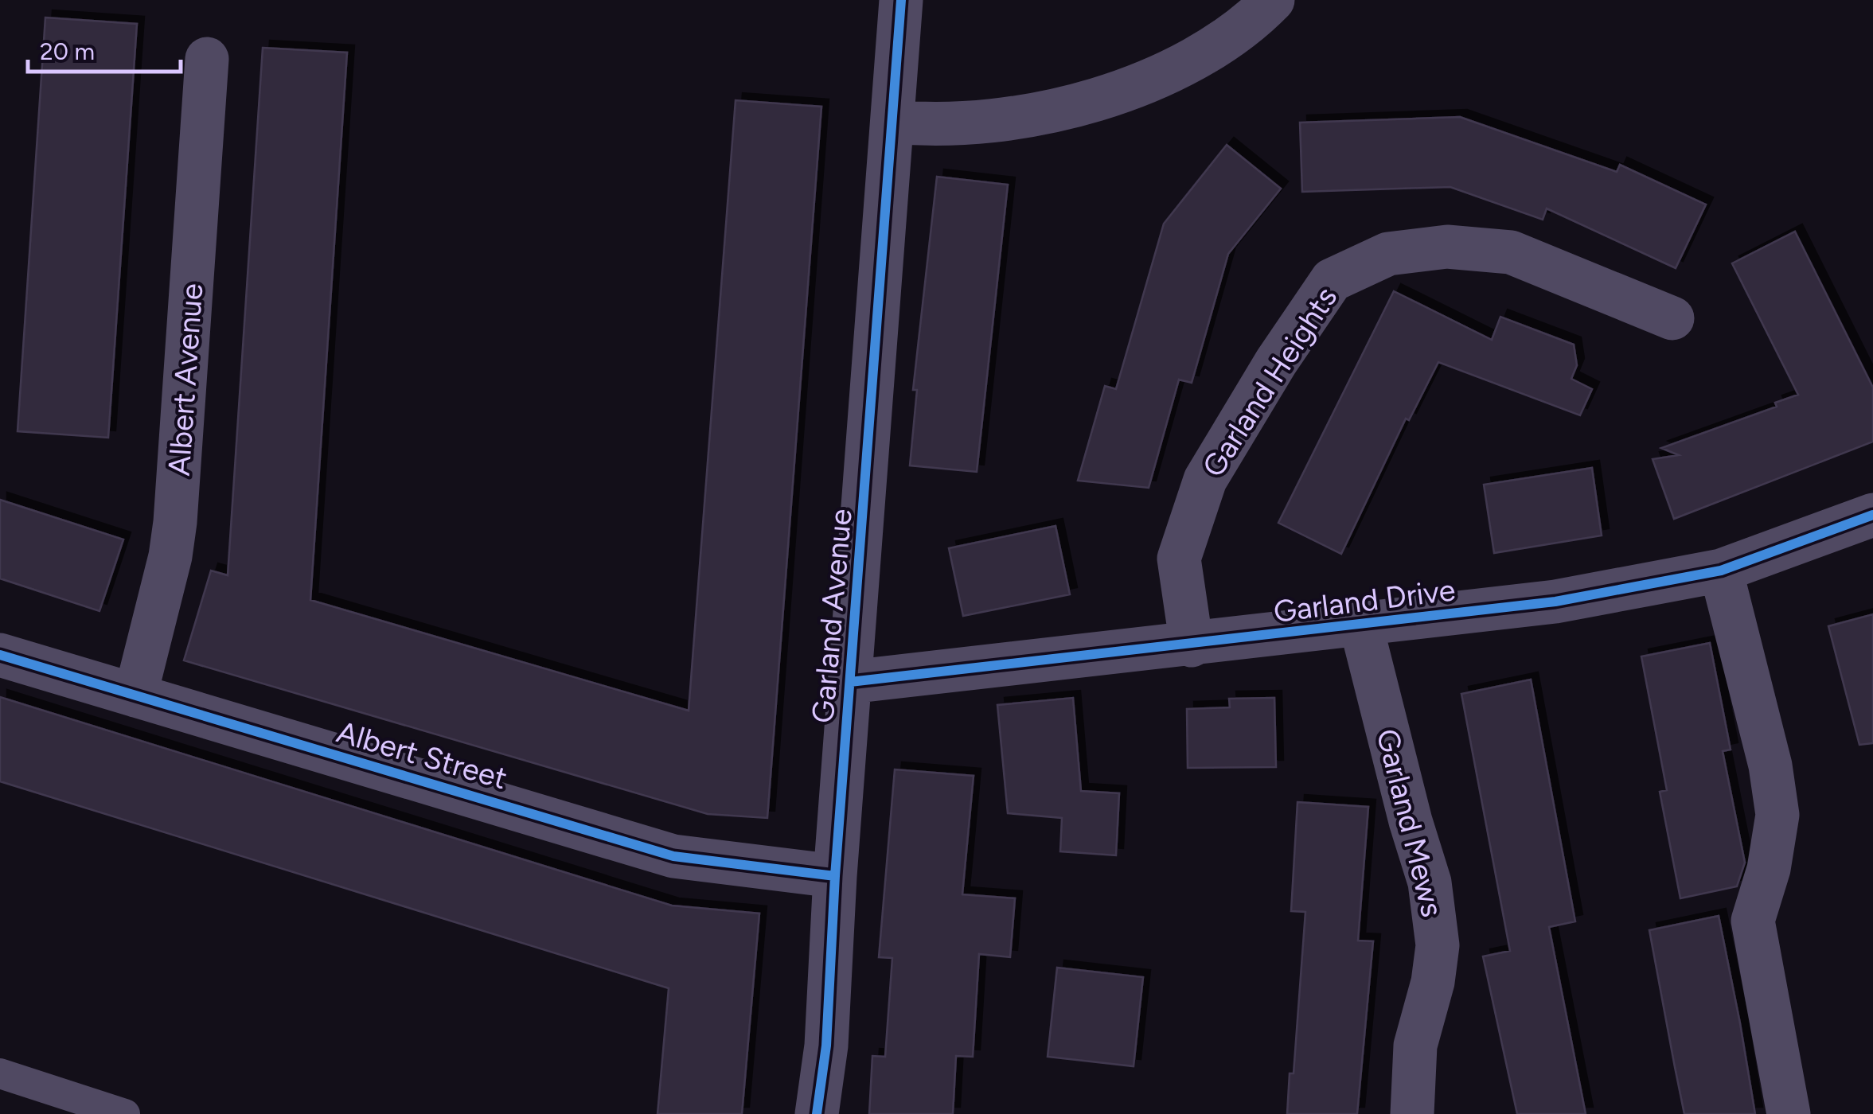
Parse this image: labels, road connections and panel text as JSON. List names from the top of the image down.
{
  "streets": {
    "street": [
      "Albert Avenue",
      "Garland Heights",
      "Garland Drive",
      "Garland Avenue",
      "Albert Street",
      "Garland Mews"
    ]
  },
  "crossings": [
    ["Albert Avenue", "Albert Street"],
    ["Garland Heights", "Garland Drive"],
    ["Garland Drive", "Garland Avenue"],
    ["Garland Drive", "Garland Mews"],
    ["Garland Avenue", "Albert Street"]
  ],
  "scale_bar": "20 m"
}
